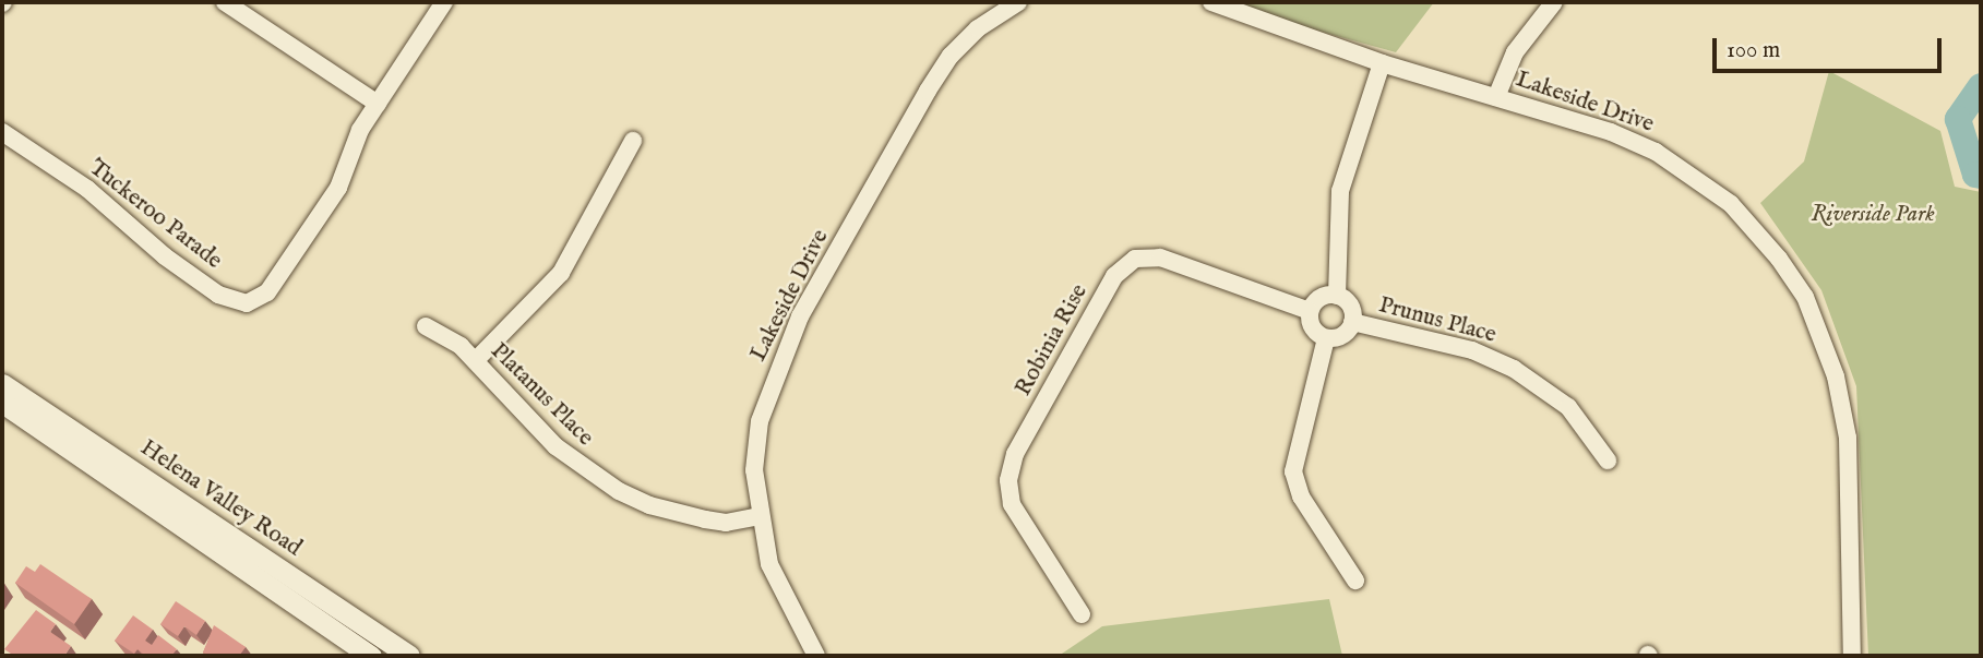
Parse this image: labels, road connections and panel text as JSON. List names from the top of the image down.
{
  "streets": {
    "street": [
      "Lakeside Drive",
      "Tuckeroo Parade",
      "Prunus Place",
      "Robinia Rise",
      "Platanus Place",
      "Helena Valley Road"
    ]
  },
  "crossings": [
    ["Lakeside Drive", "Platanus Place"],
    ["Prunus Place", "Robinia Rise"]
  ],
  "parks": ["Riverside Park"],
  "scale_bar": "100 m"
}
